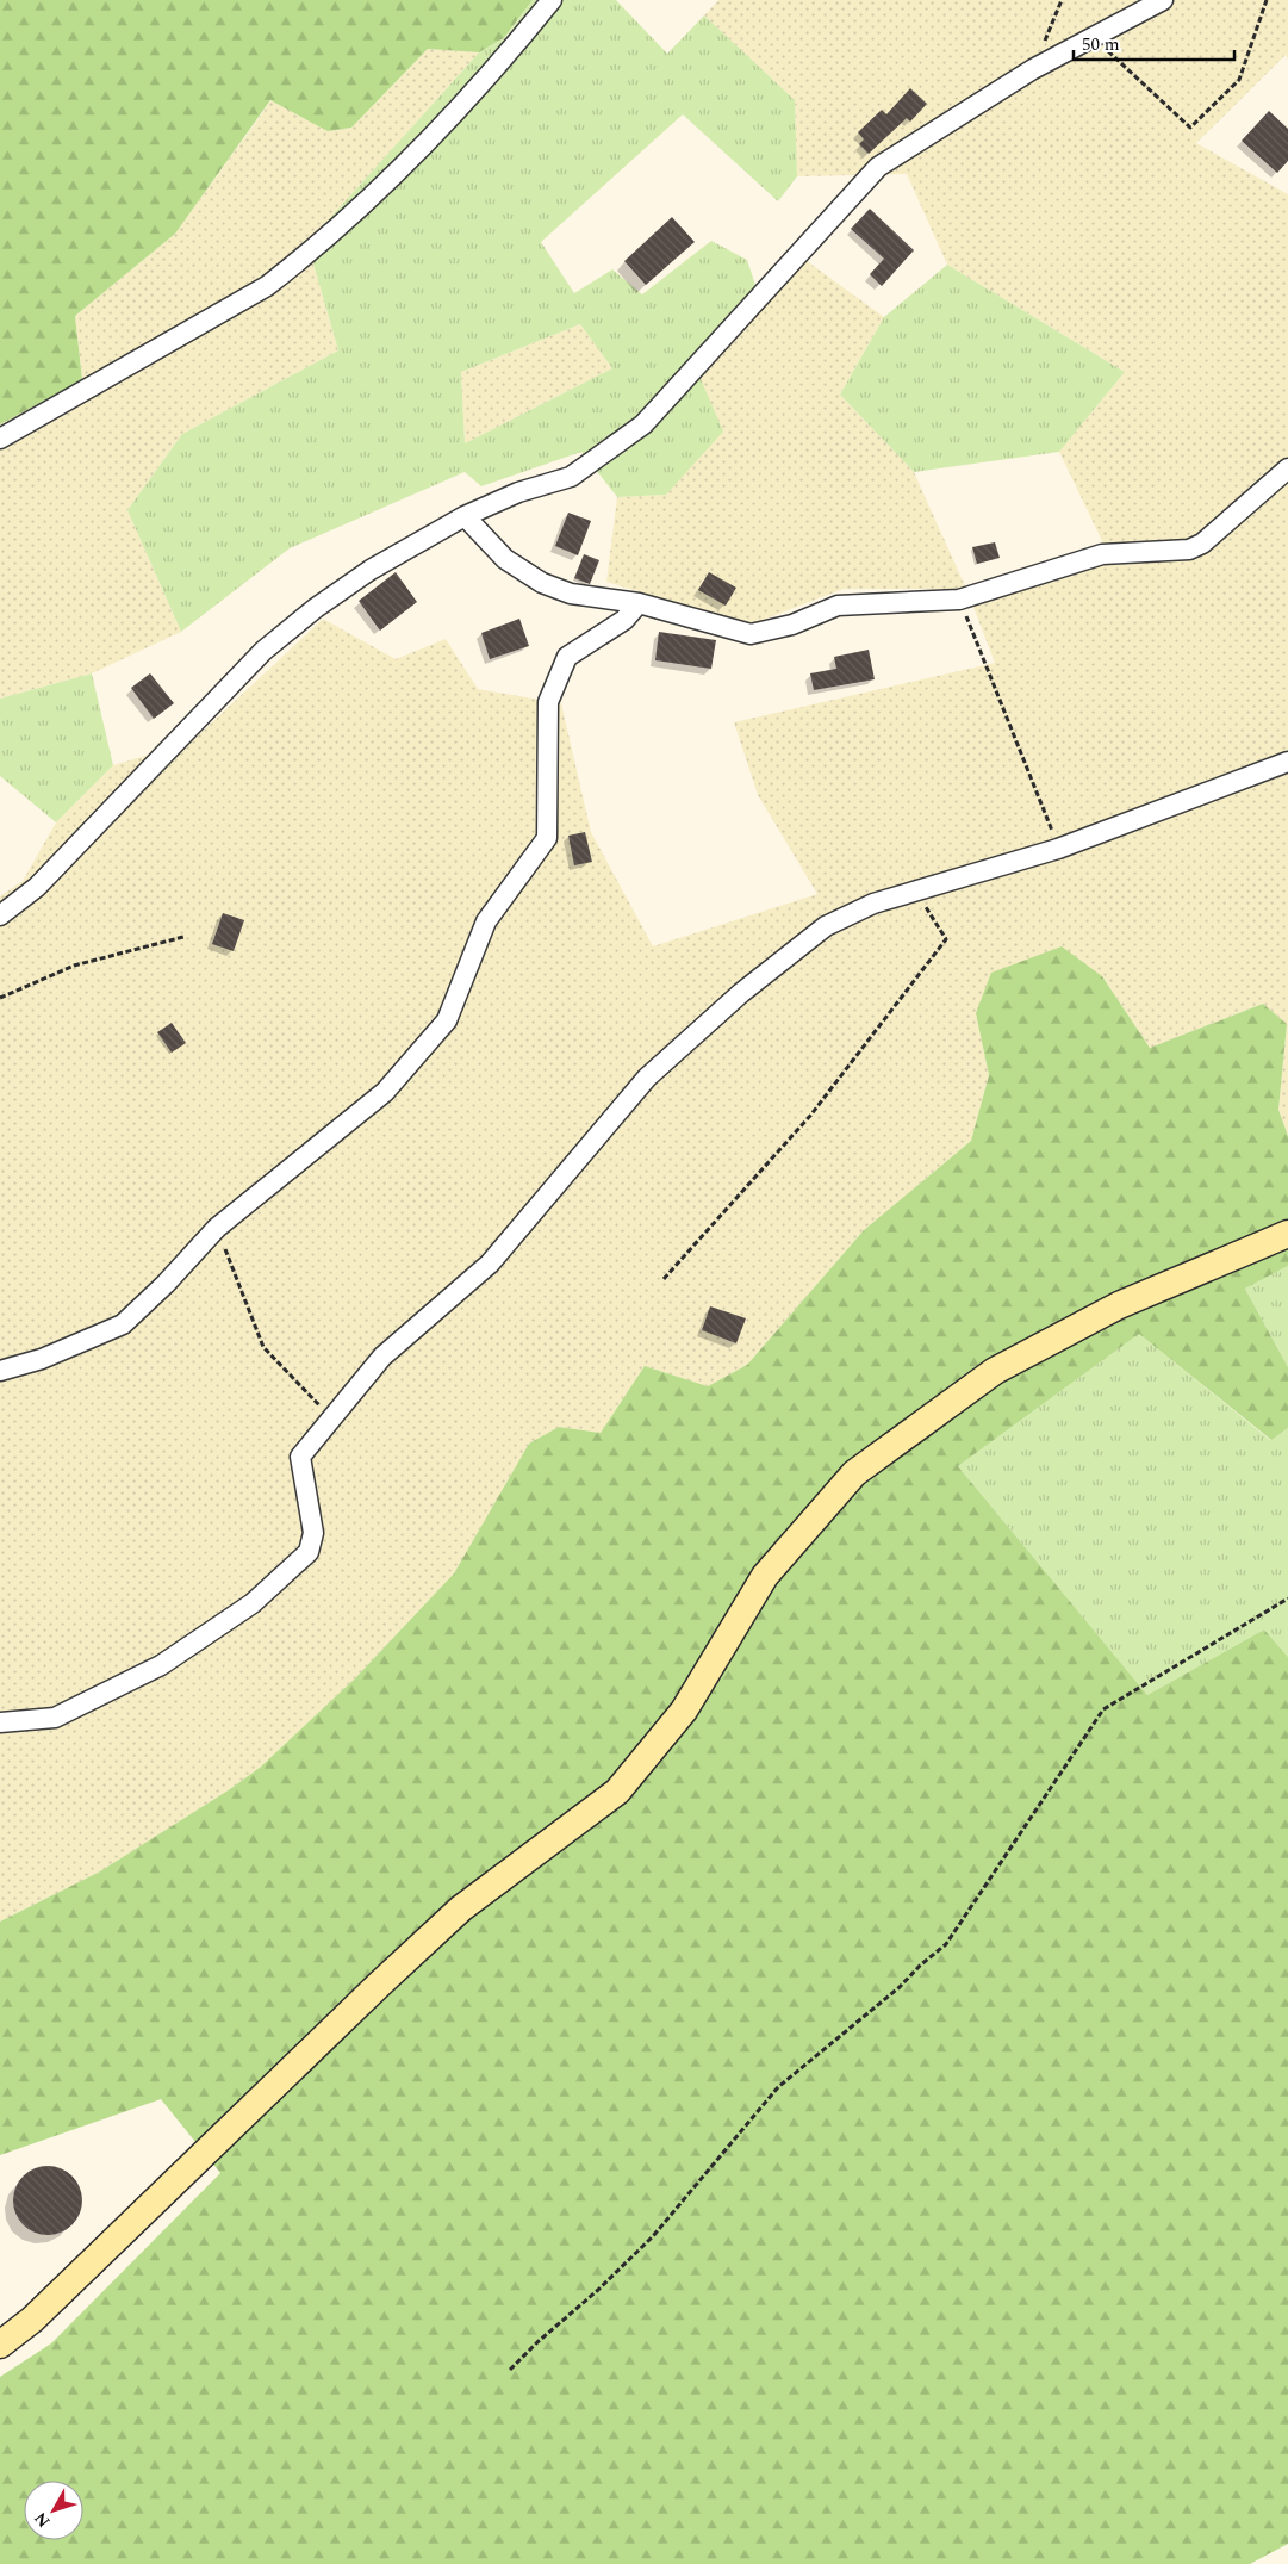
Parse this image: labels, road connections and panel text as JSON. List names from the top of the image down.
{
  "scale_bar": "50 m",
  "north": "bottom left"
}
